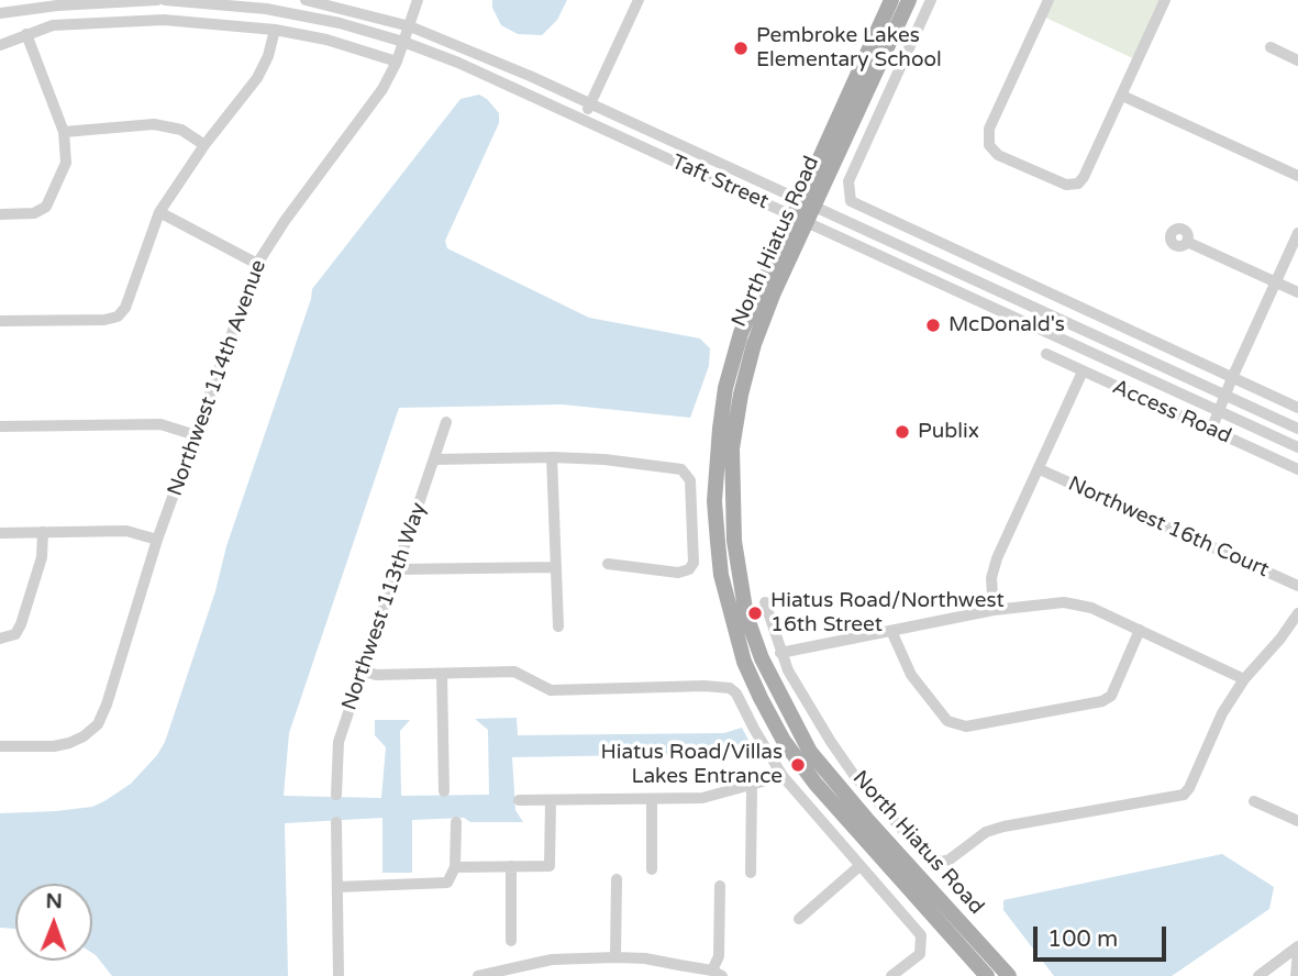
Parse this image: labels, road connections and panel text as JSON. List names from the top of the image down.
{
  "streets": {
    "main road": ["North Hiatus Road"],
    "street": [
      "Taft Street",
      "Northwest 114th Avenue",
      "Access Road",
      "Northwest 16th Court",
      "Northwest 113th Way"
    ]
  },
  "crossings": [
    ["Taft Street", "North Hiatus Road"],
    ["Taft Street", "Northwest 114th Avenue"]
  ],
  "places": [
    "Pembroke Lakes Elementary School",
    "McDonald's",
    "Publix",
    "Hiatus Road/Northwest 16th Street",
    "Hiatus Road/Villas Lakes Entrance"
  ],
  "scale_bar": "100 m",
  "north": "top"
}
